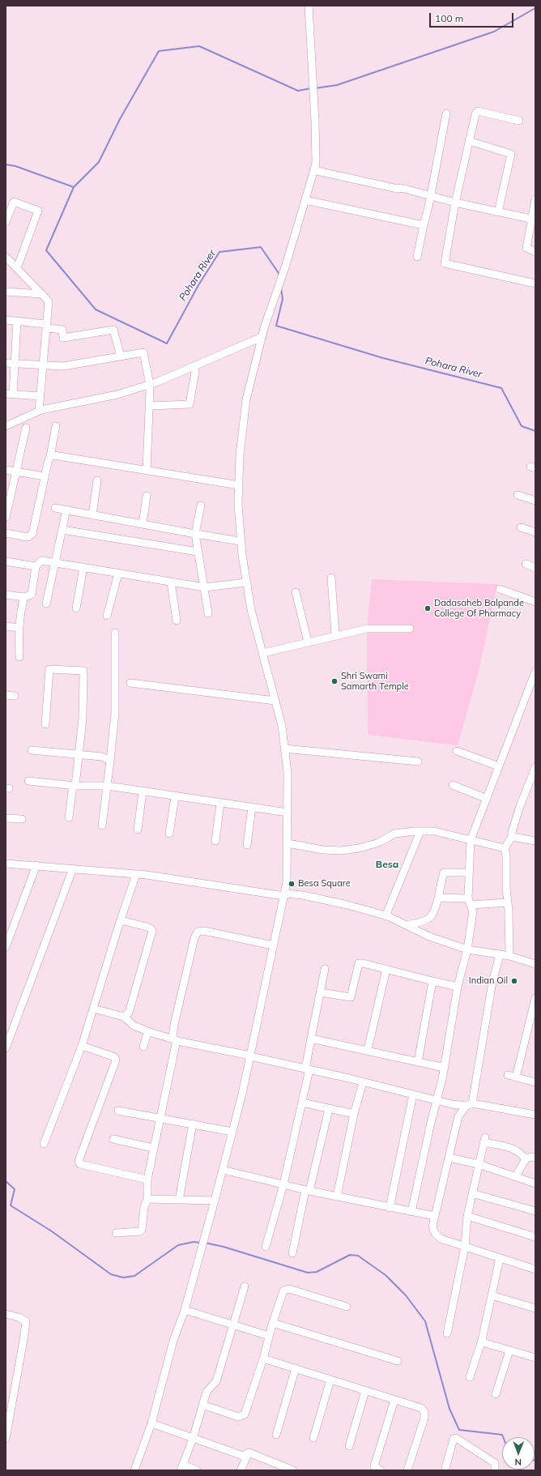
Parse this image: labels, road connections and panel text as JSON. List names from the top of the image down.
{
  "districts": ["Besa"],
  "water": ["Pohara River"],
  "places": [
    "Dadasaheb Balpande College Of Pharmacy",
    "Shri Swami Samarth Temple",
    "Besa Square",
    "Indian Oil"
  ],
  "scale_bar": "100 m",
  "north": "bottom"
}
